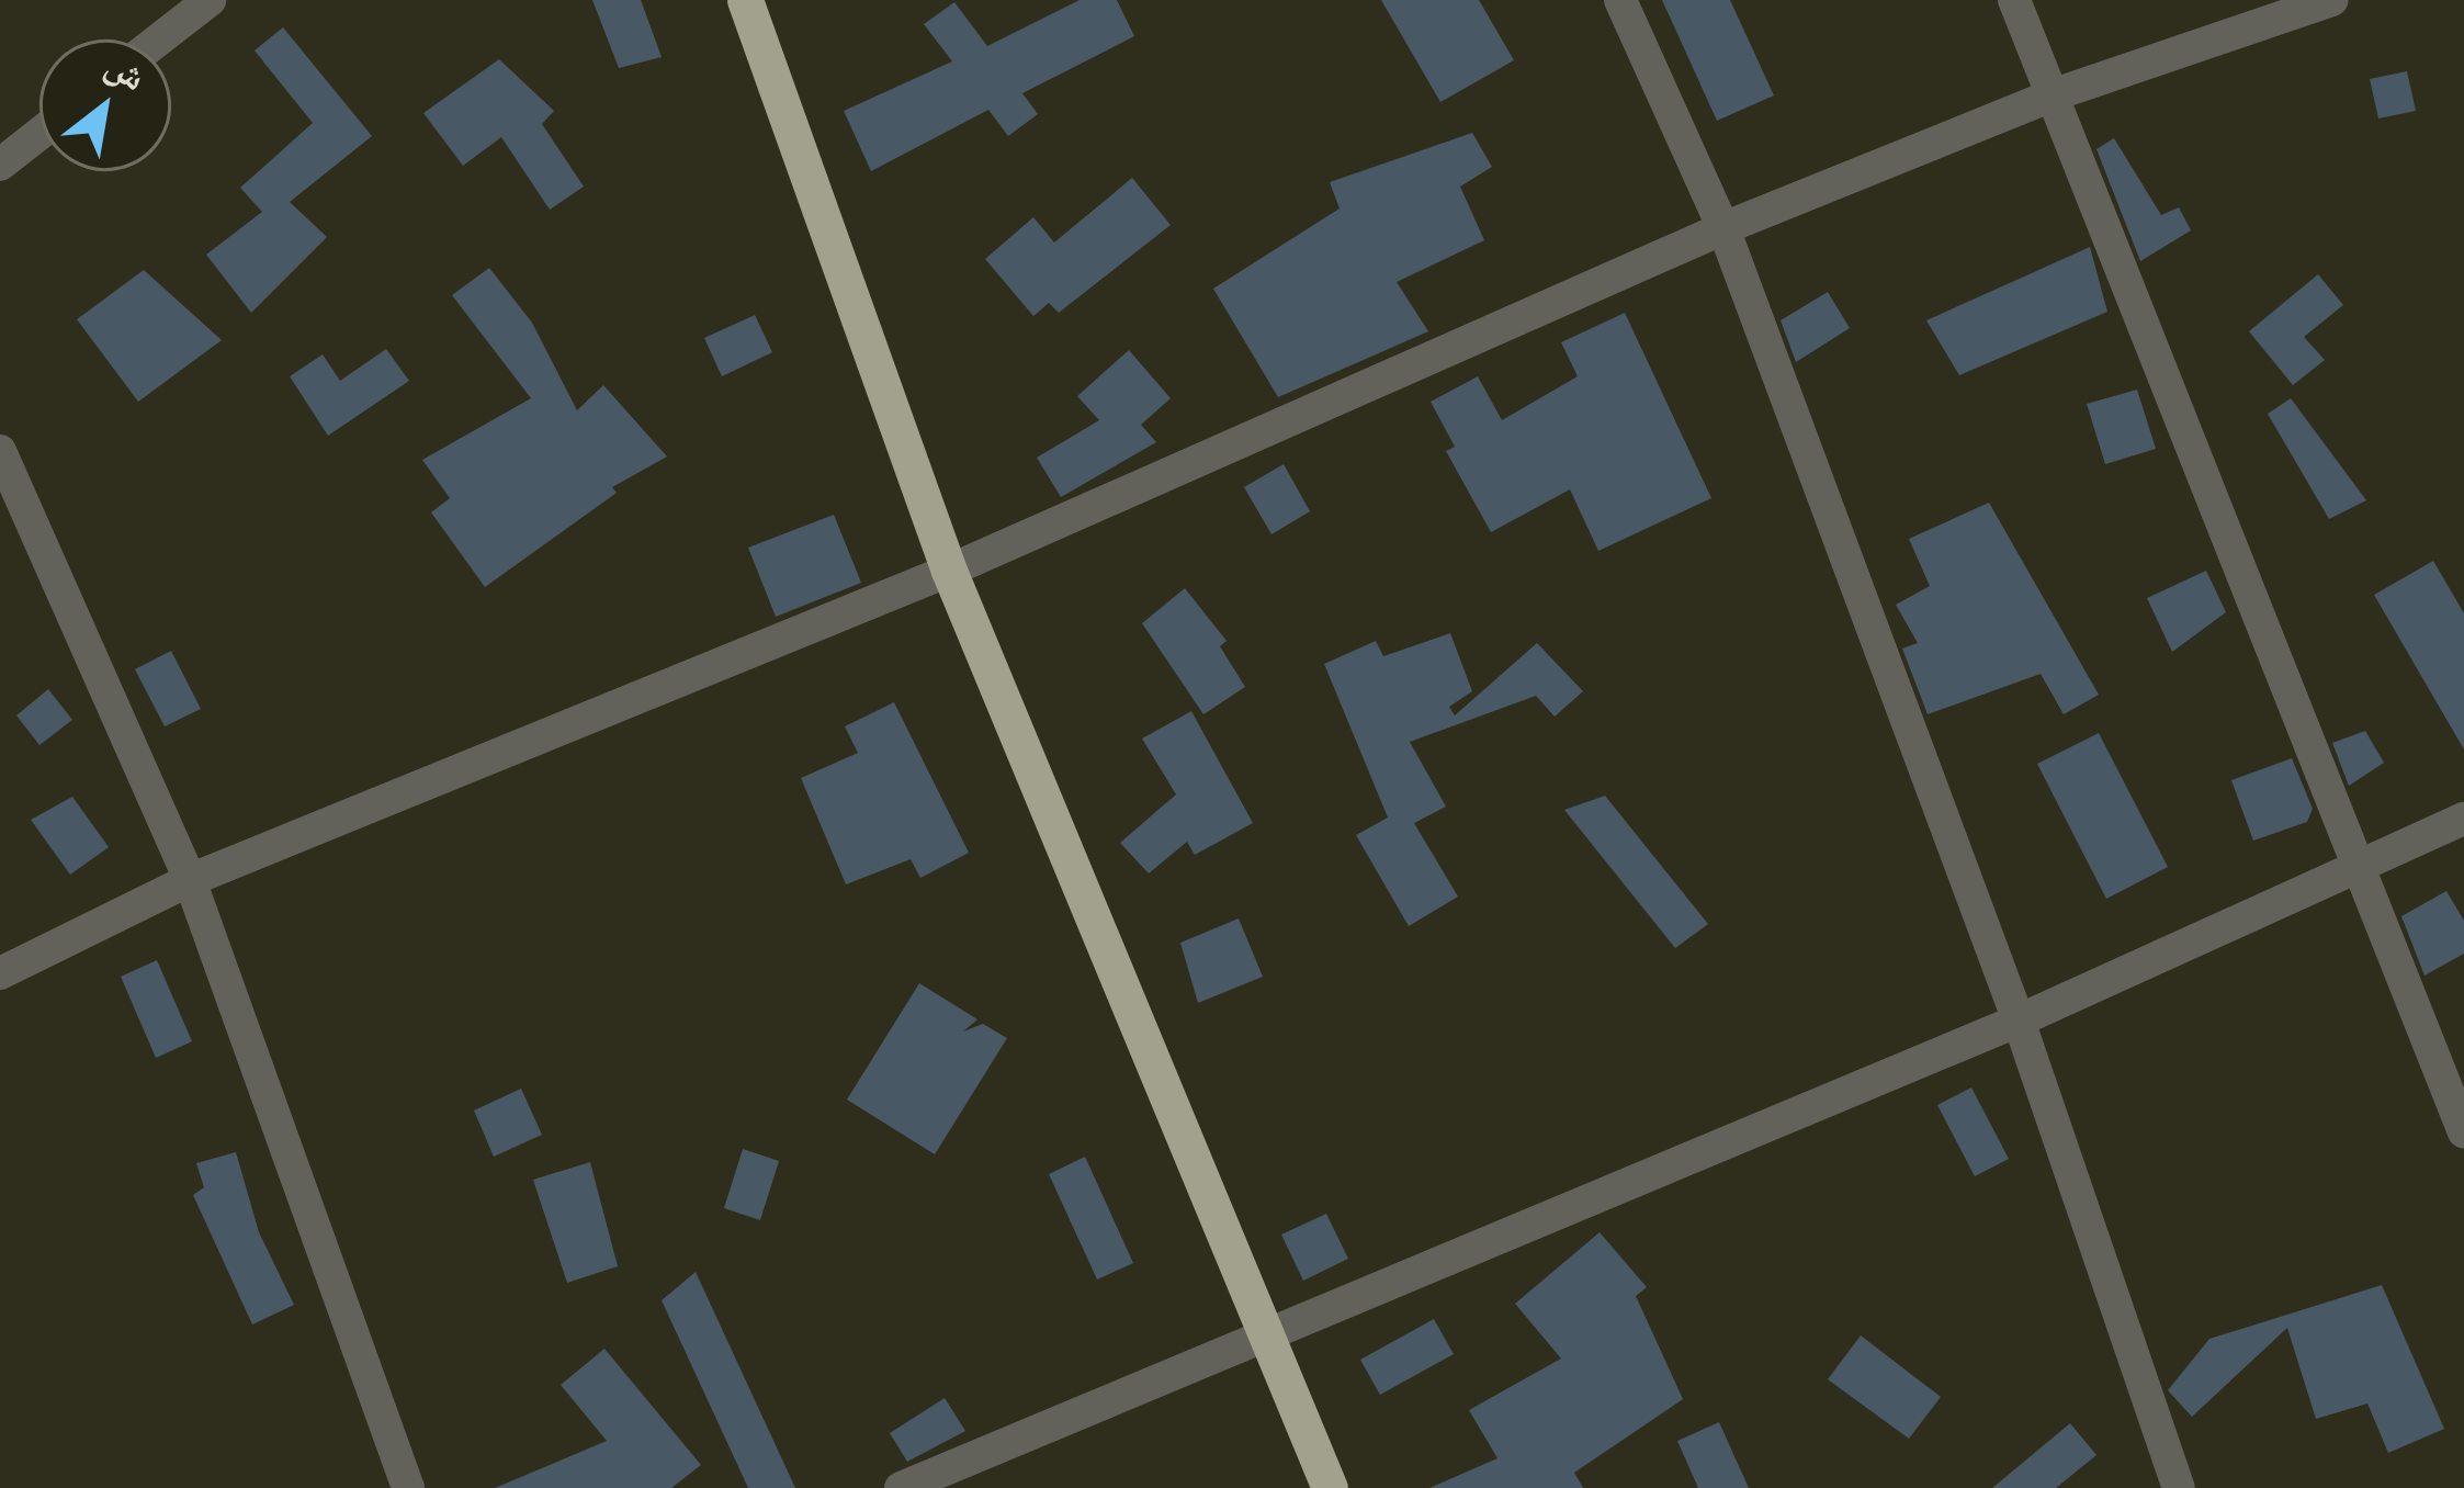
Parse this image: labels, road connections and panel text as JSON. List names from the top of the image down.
{
  "north": "top right"
}
